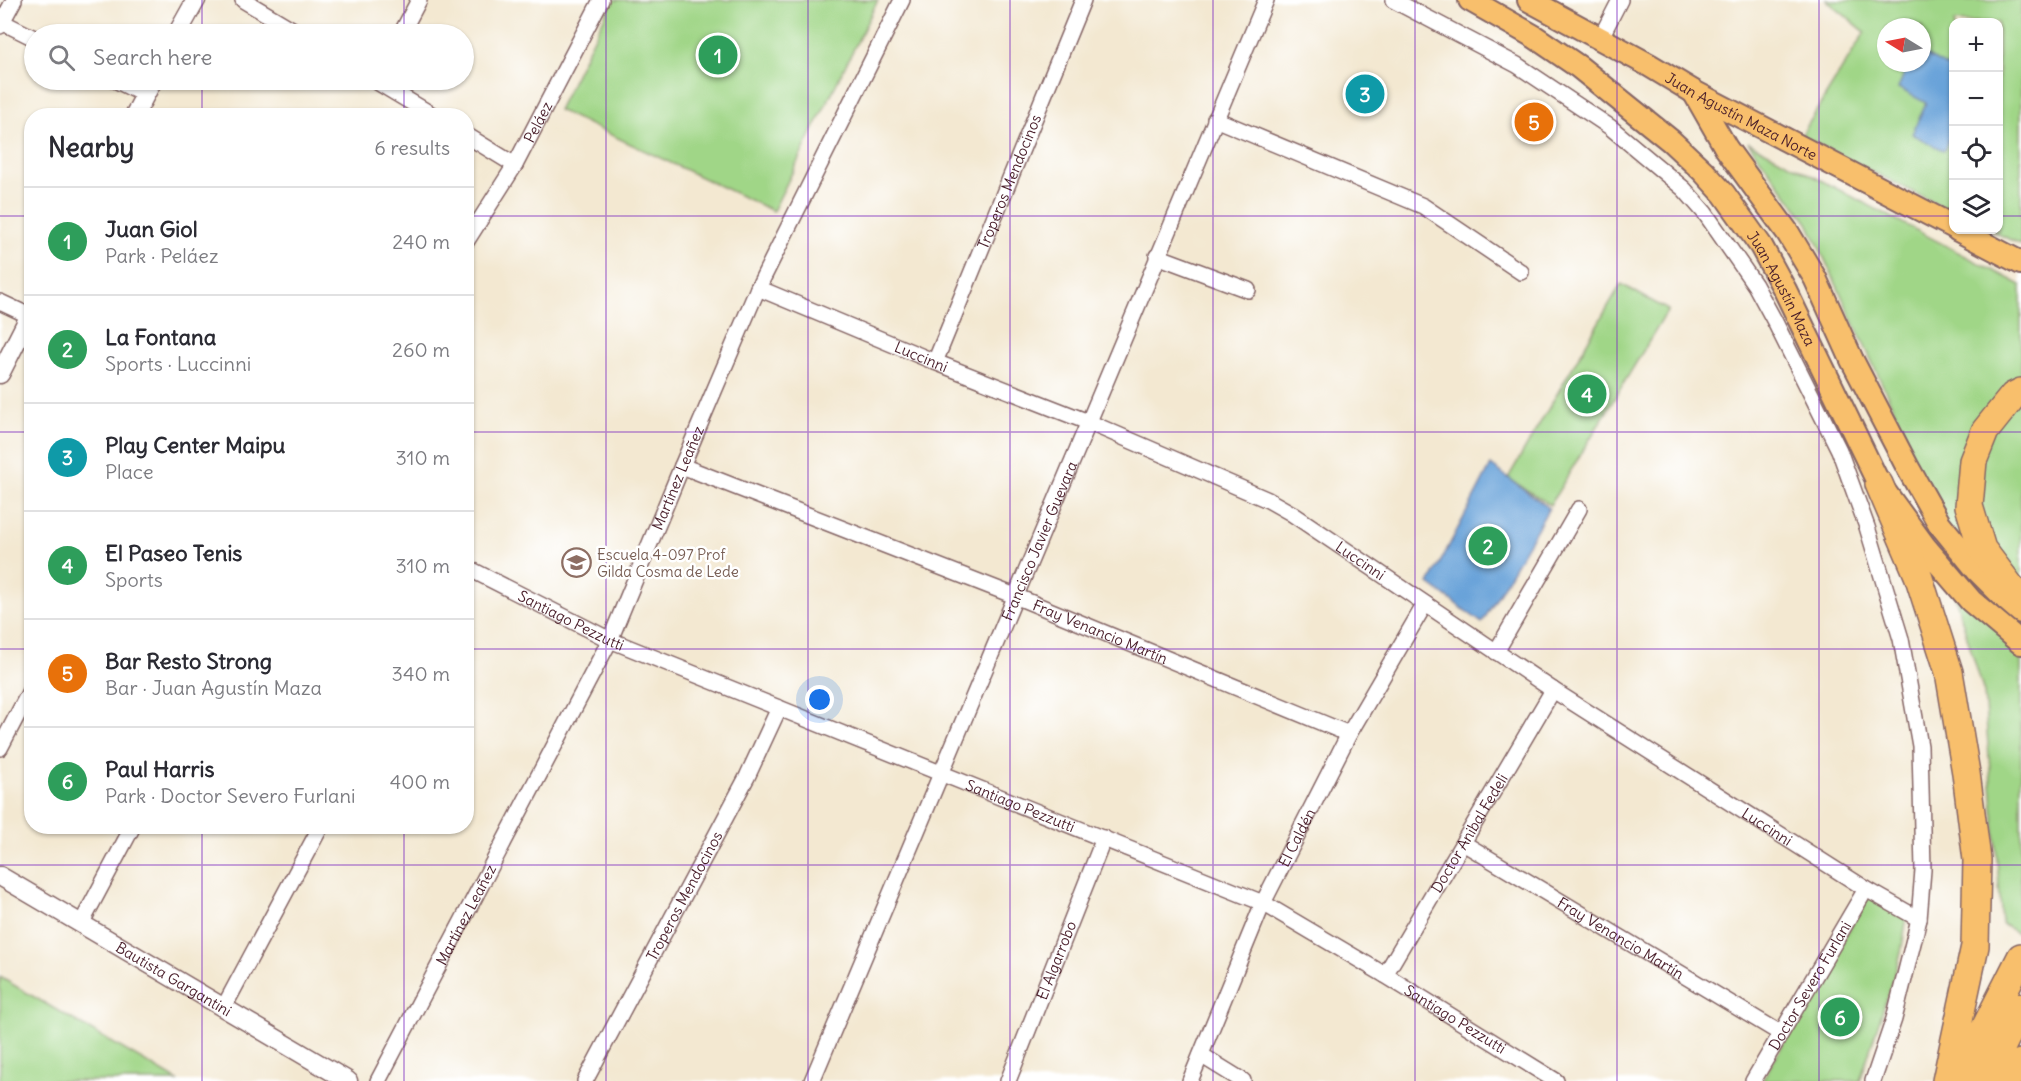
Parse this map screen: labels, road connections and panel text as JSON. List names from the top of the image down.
{
  "streets": {
    "main road": ["Juan Agustín Maza Norte", "Juan Agustín Maza"],
    "street": [
      "Peláez",
      "Troperos Mendocinos",
      "Luccinni",
      "Martínez Leañez",
      "Francisco Javier Guevara",
      "Santiago Pezzutti",
      "Fray Venancio Martín",
      "Doctor Anibal Fedeli",
      "El Caldén",
      "El Algarrobo",
      "Bautista Gargantini",
      "Doctor Severo Furlani"
    ]
  },
  "crossings": [
    ["Juan Agustín Maza Norte", "Juan Agustín Maza"],
    ["Troperos Mendocinos", "Luccinni"],
    ["Troperos Mendocinos", "Santiago Pezzutti"],
    ["Luccinni", "Martínez Leañez"],
    ["Luccinni", "Francisco Javier Guevara"],
    ["Luccinni", "Doctor Anibal Fedeli"],
    ["Luccinni", "El Caldén"],
    ["Luccinni", "Doctor Severo Furlani"],
    ["Martínez Leañez", "Santiago Pezzutti"],
    ["Martínez Leañez", "Fray Venancio Martín"],
    ["Francisco Javier Guevara", "Santiago Pezzutti"],
    ["Francisco Javier Guevara", "Fray Venancio Martín"],
    ["Santiago Pezzutti", "Doctor Anibal Fedeli"],
    ["Santiago Pezzutti", "El Caldén"],
    ["Santiago Pezzutti", "El Algarrobo"],
    ["Fray Venancio Martín", "Doctor Anibal Fedeli"],
    ["Fray Venancio Martín", "El Caldén"],
    ["Fray Venancio Martín", "Doctor Severo Furlani"]
  ],
  "places": {
    "school or university": ["Escuela 4-097 Prof Gilda Cosma de Lede"]
  },
  "north": "left",
  "page": {
    "map_buttons": ["+", "−"],
    "search": "Search here",
    "pins": [
      "1",
      "3",
      "5",
      "4",
      "2",
      "6"
    ],
    "heading": ["Nearby", "6 results"],
    "list": [
      {
        "mark": "1",
        "name": "Juan Giol",
        "note": "Park · Peláez",
        "value": "240 m"
      },
      {
        "mark": "2",
        "name": "La Fontana",
        "note": "Sports · Luccinni",
        "value": "260 m"
      },
      {
        "mark": "3",
        "name": "Play Center Maipu",
        "note": "Place",
        "value": "310 m"
      },
      {
        "mark": "4",
        "name": "El Paseo Tenis",
        "note": "Sports",
        "value": "310 m"
      },
      {
        "mark": "5",
        "name": "Bar Resto Strong",
        "note": "Bar · Juan Agustín Maza",
        "value": "340 m"
      },
      {
        "mark": "6",
        "name": "Paul Harris",
        "note": "Park · Doctor Severo Furlani",
        "value": "400 m"
      }
    ]
  }
}
